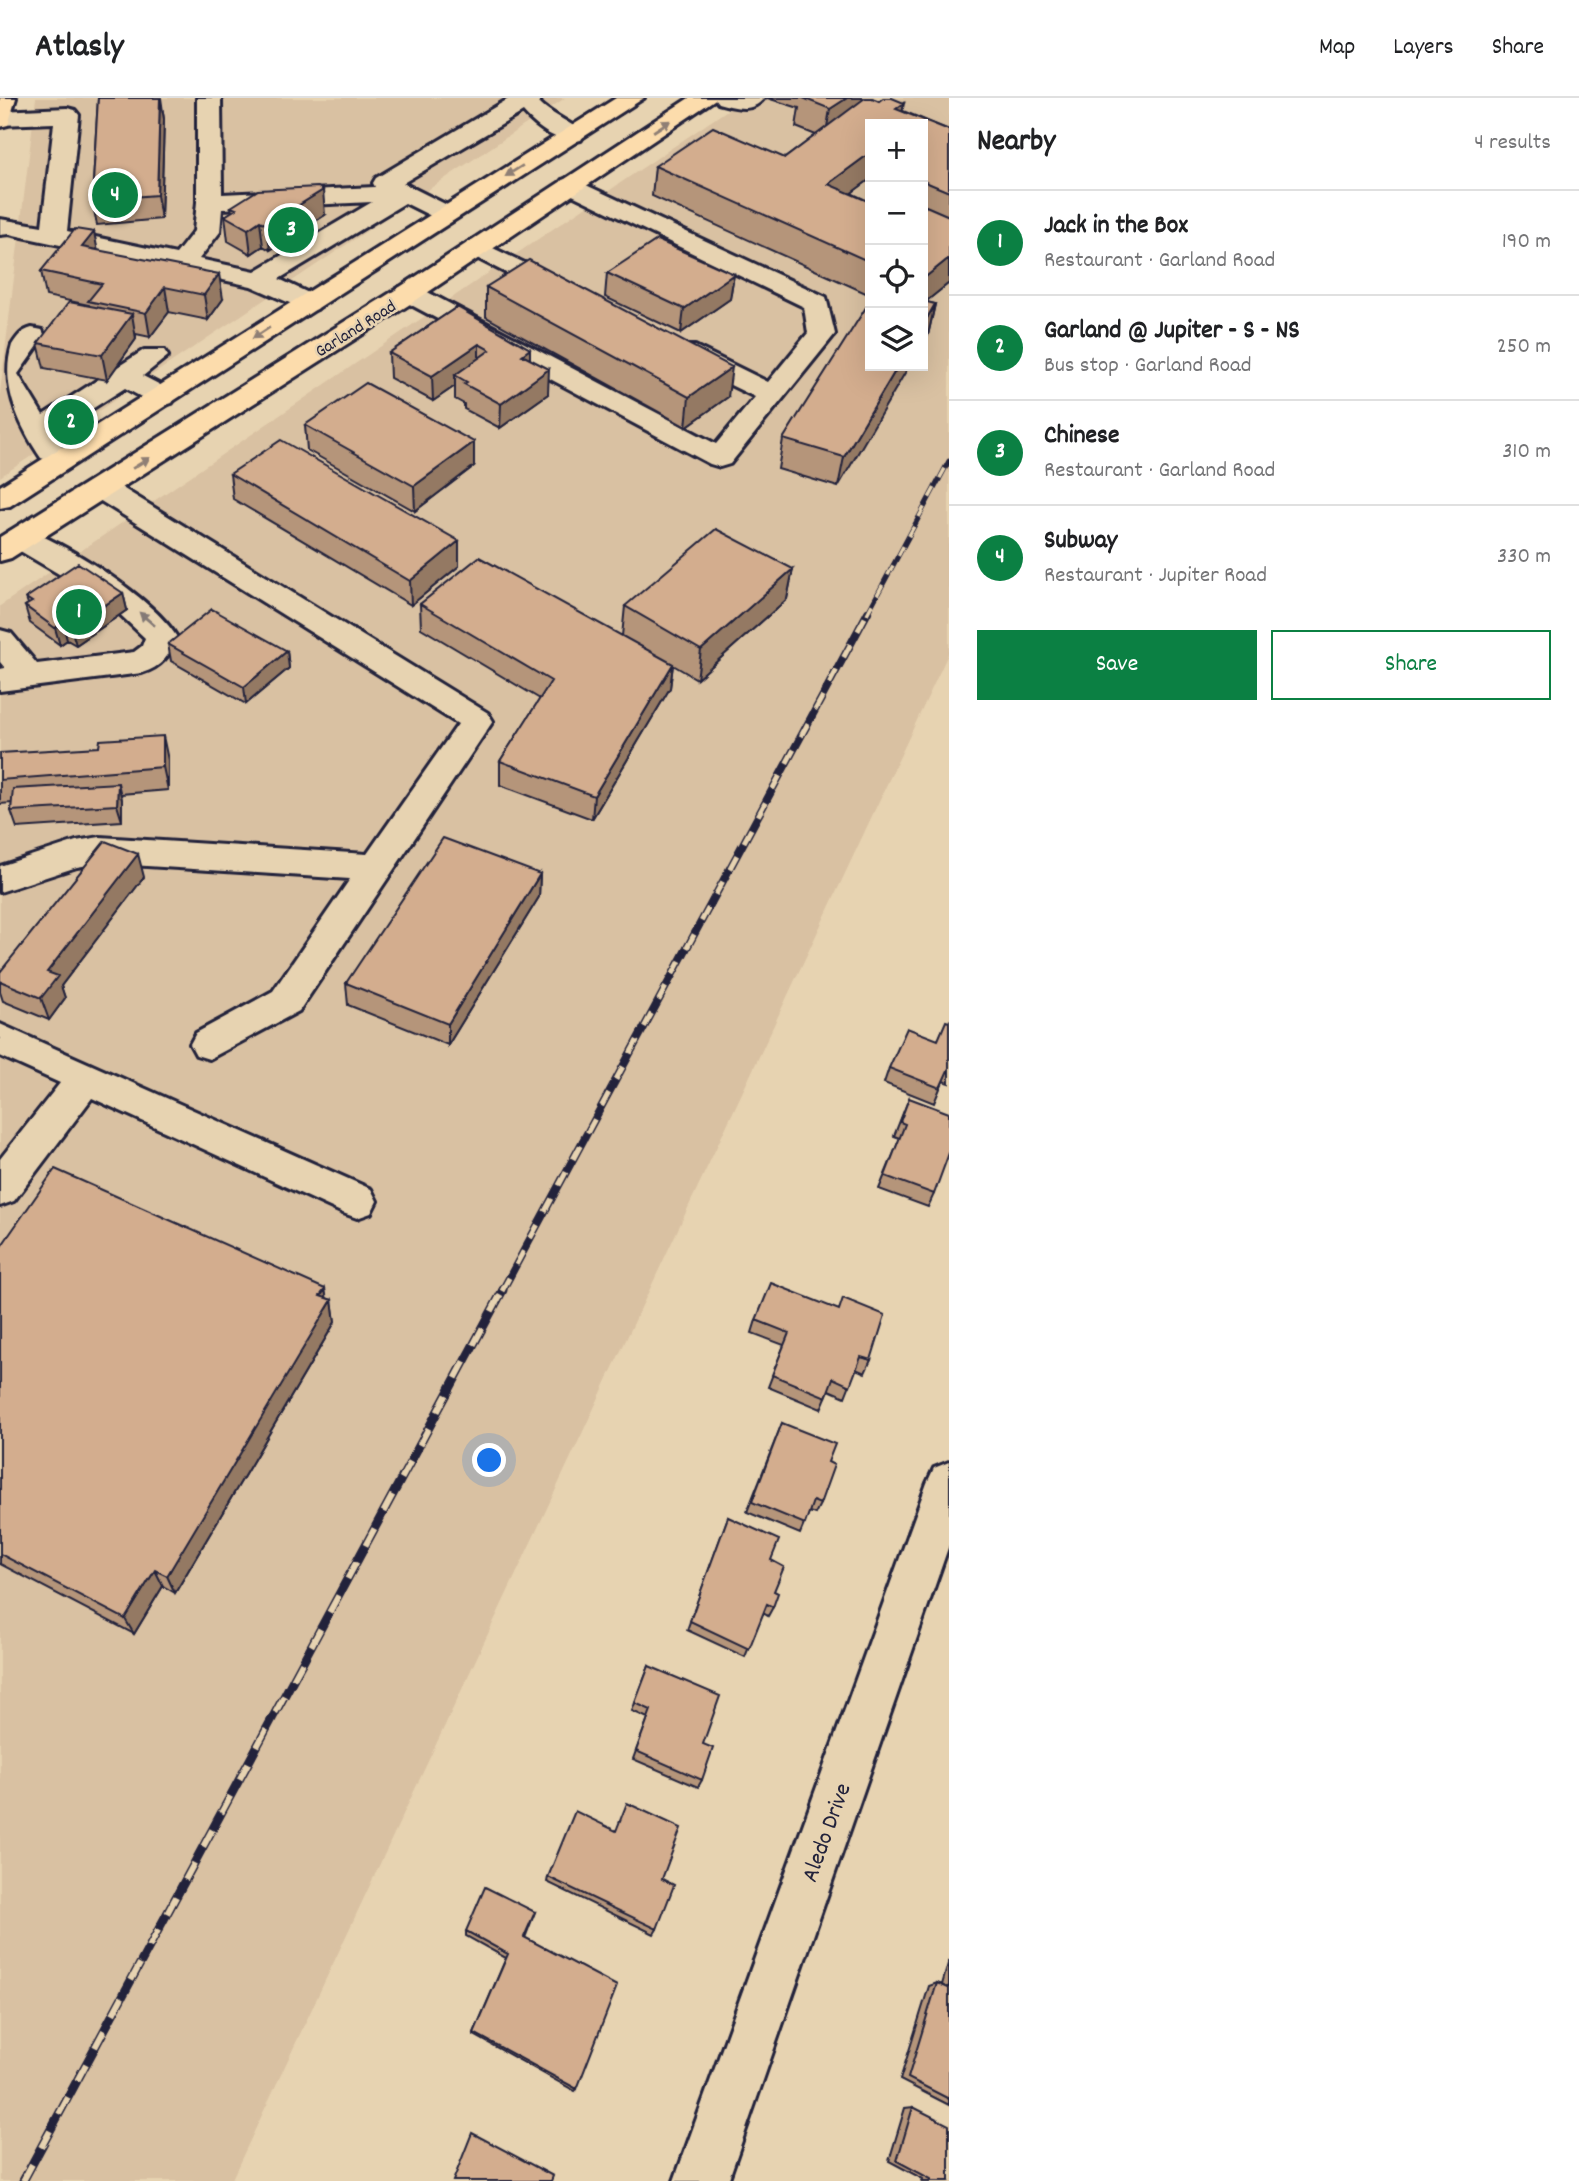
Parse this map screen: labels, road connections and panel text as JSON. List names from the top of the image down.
{
  "streets": {
    "main road": ["Garland Road"],
    "street": ["Aledo Drive"]
  },
  "page": {
    "header": "Atlasly",
    "nav": ["Map", "Layers", "Share"],
    "heading": ["Nearby", "4 results"],
    "map_buttons": ["+", "−"],
    "pins": [
      "4",
      "3",
      "2",
      "1"
    ],
    "list": [
      {
        "mark": "1",
        "name": "Jack in the Box",
        "note": "Restaurant · Garland Road",
        "value": "190 m"
      },
      {
        "mark": "2",
        "name": "Garland @ Jupiter - S - NS",
        "note": "Bus stop · Garland Road",
        "value": "250 m"
      },
      {
        "mark": "3",
        "name": "Chinese",
        "note": "Restaurant · Garland Road",
        "value": "310 m"
      },
      {
        "mark": "4",
        "name": "Subway",
        "note": "Restaurant · Jupiter Road",
        "value": "330 m"
      }
    ],
    "buttons": ["Save", "Share"]
  }
}
